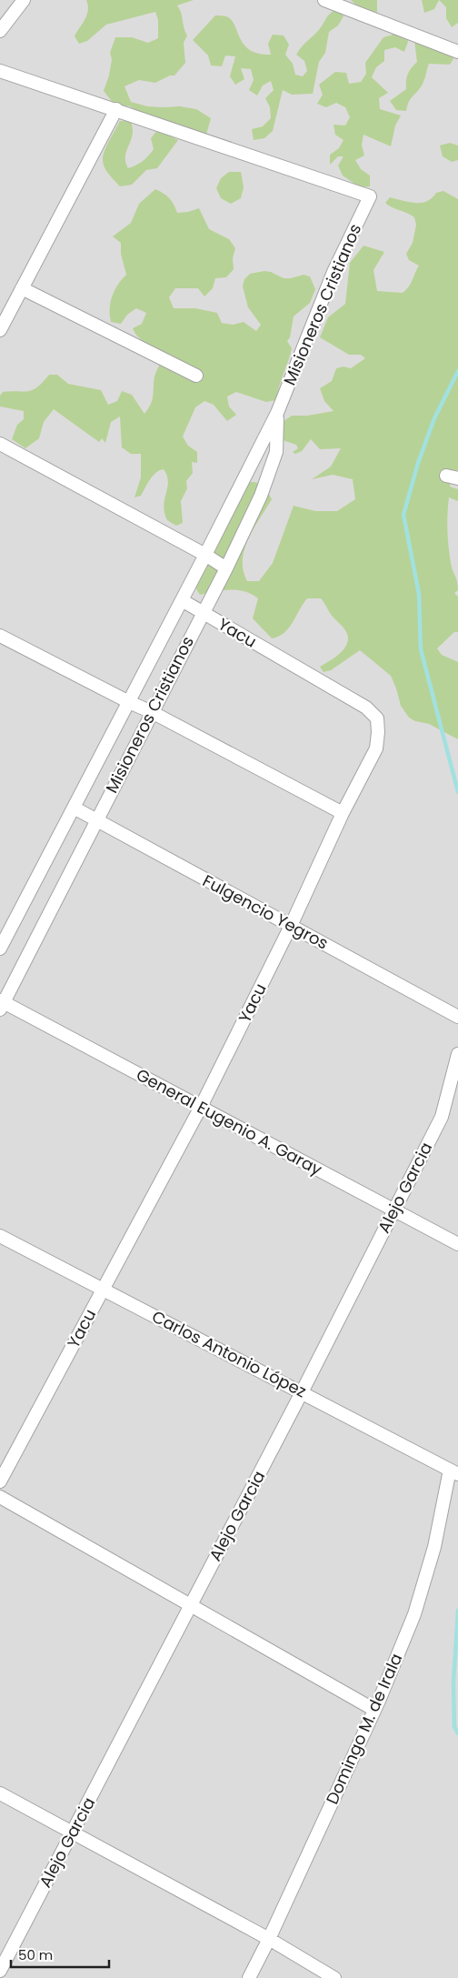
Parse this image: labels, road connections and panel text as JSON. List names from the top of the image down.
{
  "streets": {
    "street": [
      "Misioneros Cristianos",
      "Yacu",
      "Fulgencio Yegros",
      "General Eugenio A. Garay",
      "Alejo Garcia",
      "Carlos Antonio López",
      "Domingo M. de Irala"
    ]
  },
  "crossings": [
    ["Misioneros Cristianos", "Yacu"],
    ["Misioneros Cristianos", "Fulgencio Yegros"],
    ["Misioneros Cristianos", "General Eugenio A. Garay"],
    ["Yacu", "Fulgencio Yegros"],
    ["Yacu", "General Eugenio A. Garay"],
    ["Yacu", "Carlos Antonio López"],
    ["General Eugenio A. Garay", "Alejo Garcia"],
    ["Alejo Garcia", "Carlos Antonio López"],
    ["Carlos Antonio López", "Domingo M. de Irala"]
  ],
  "scale_bar": "50 m"
}
